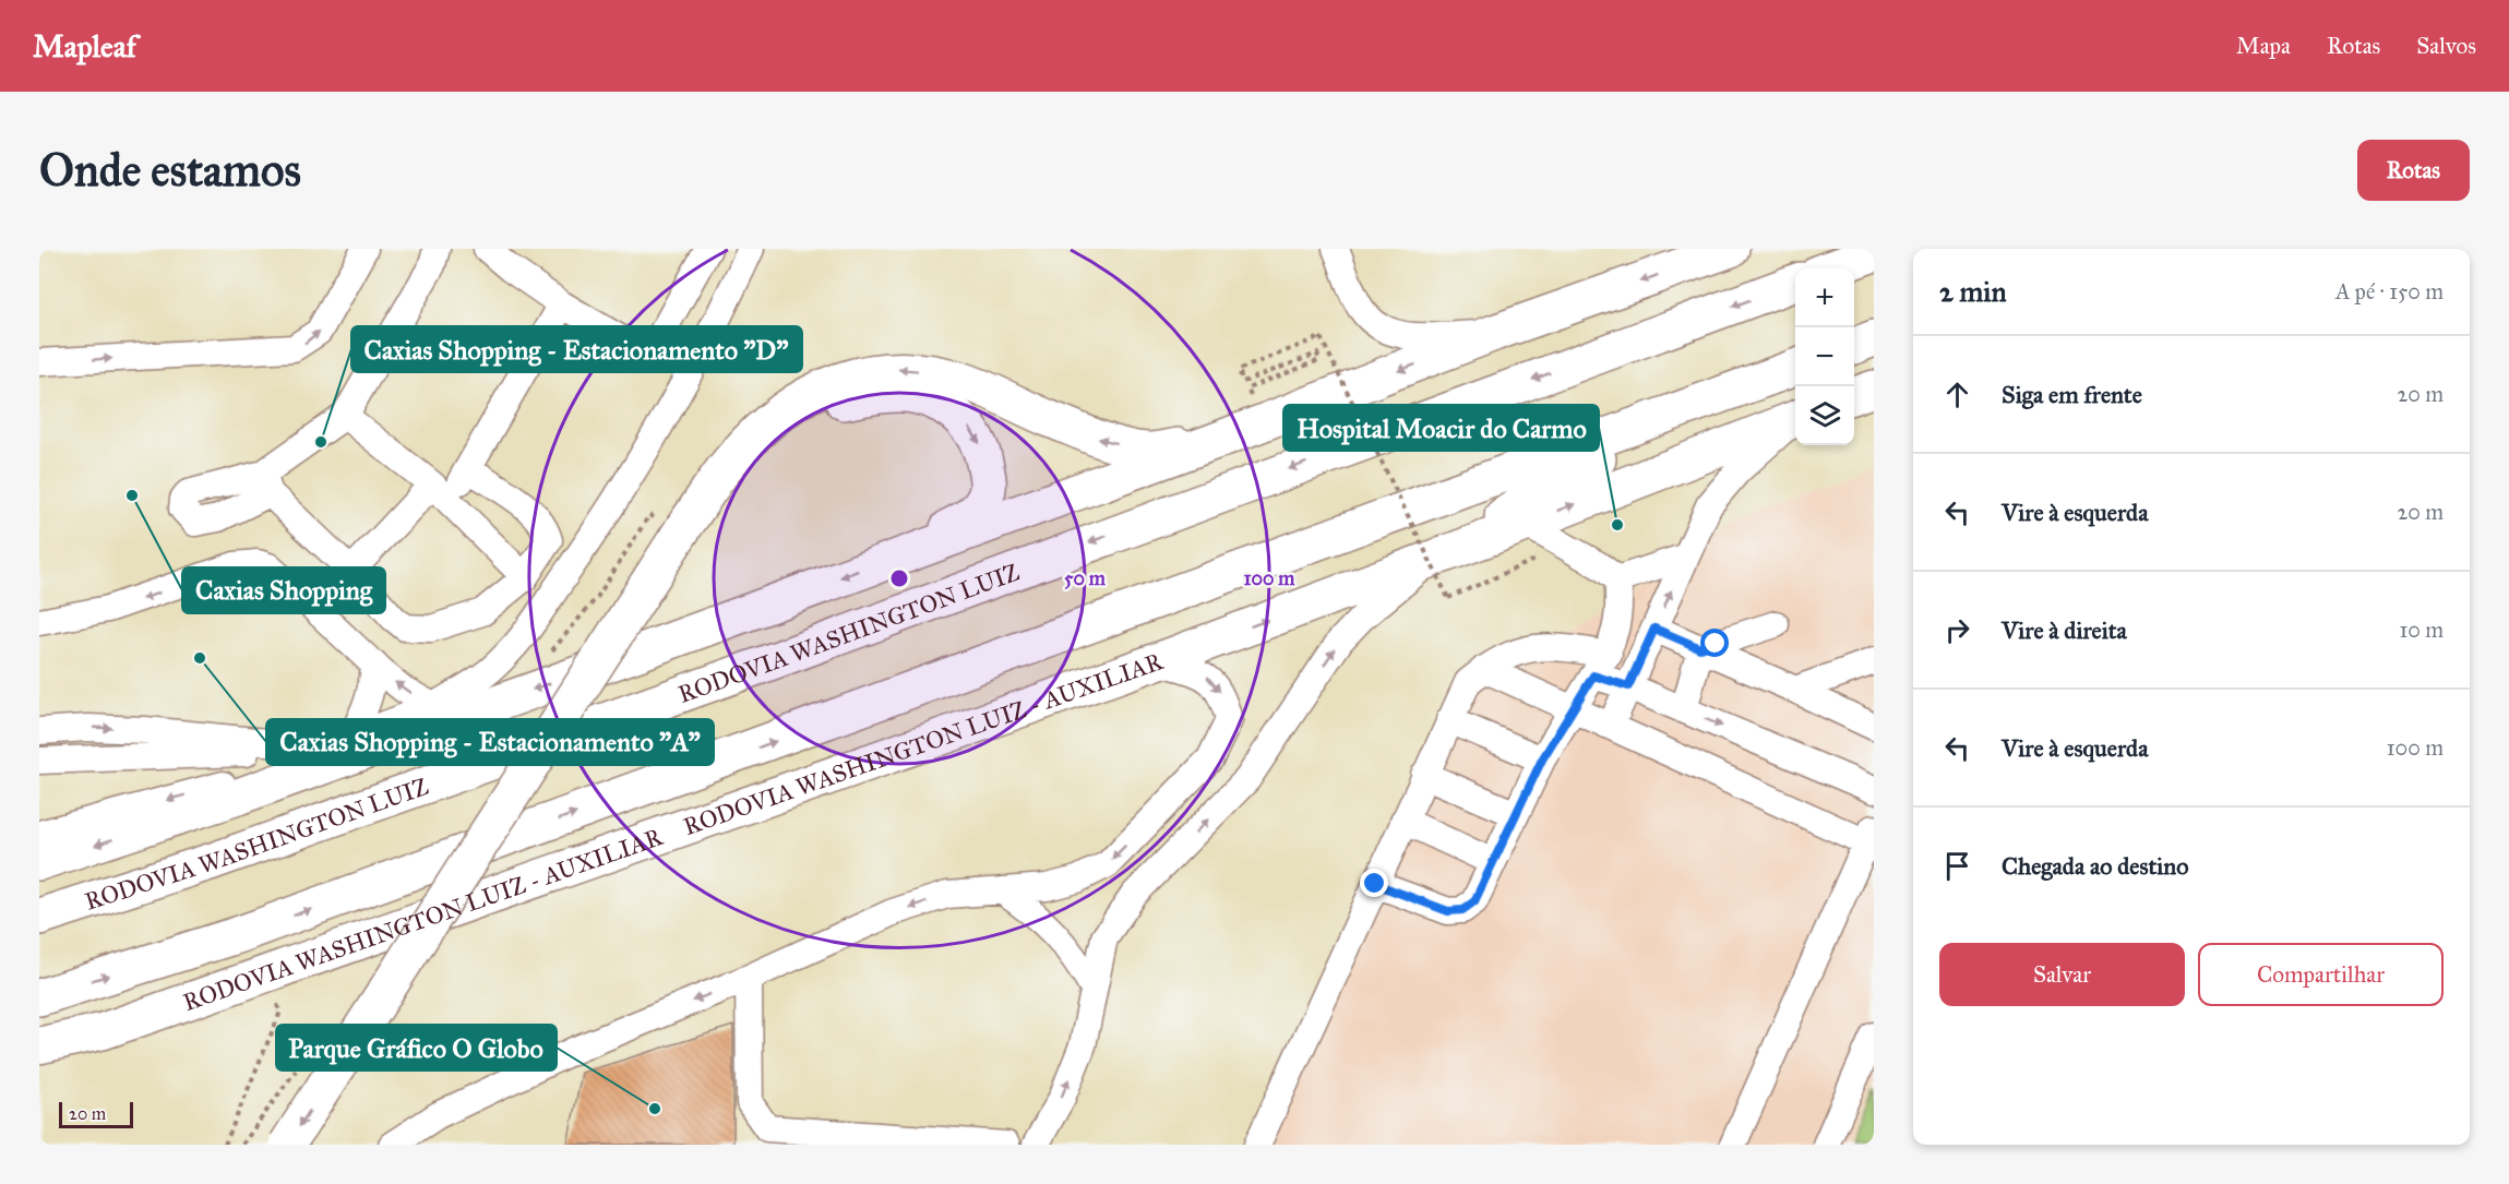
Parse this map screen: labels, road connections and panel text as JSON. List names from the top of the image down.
{
  "streets": {
    "highway": ["RODOVIA WASHINGTON LUIZ", "RODOVIA WASHINGTON LUIZ - AUXILIAR"]
  },
  "places": [
    "Caxias Shopping - Estacionamento \"D\"",
    "Caxias Shopping",
    "Hospital Moacir do Carmo",
    "Caxias Shopping - Estacionamento \"A\"",
    "Parque Gráfico O Globo"
  ],
  "scale_bar": "20 m",
  "page": {
    "header": "Mapleaf",
    "nav": ["Mapa", "Rotas", "Salvos"],
    "buttons": [
      "Rotas",
      ["Salvar", "Compartilhar"]
    ],
    "title": "Onde estamos",
    "heading": ["2 min", "A pé · 150 m"],
    "map_buttons": ["+", "−"],
    "list": [
      ["Siga em frente", "20 m"],
      ["Vire à esquerda", "20 m"],
      ["Vire à direita", "10 m"],
      ["Vire à esquerda", "100 m"],
      "Chegada ao destino"
    ],
    "scale": "20 m"
  },
  "rings": ["50 m", "100 m"]
}
